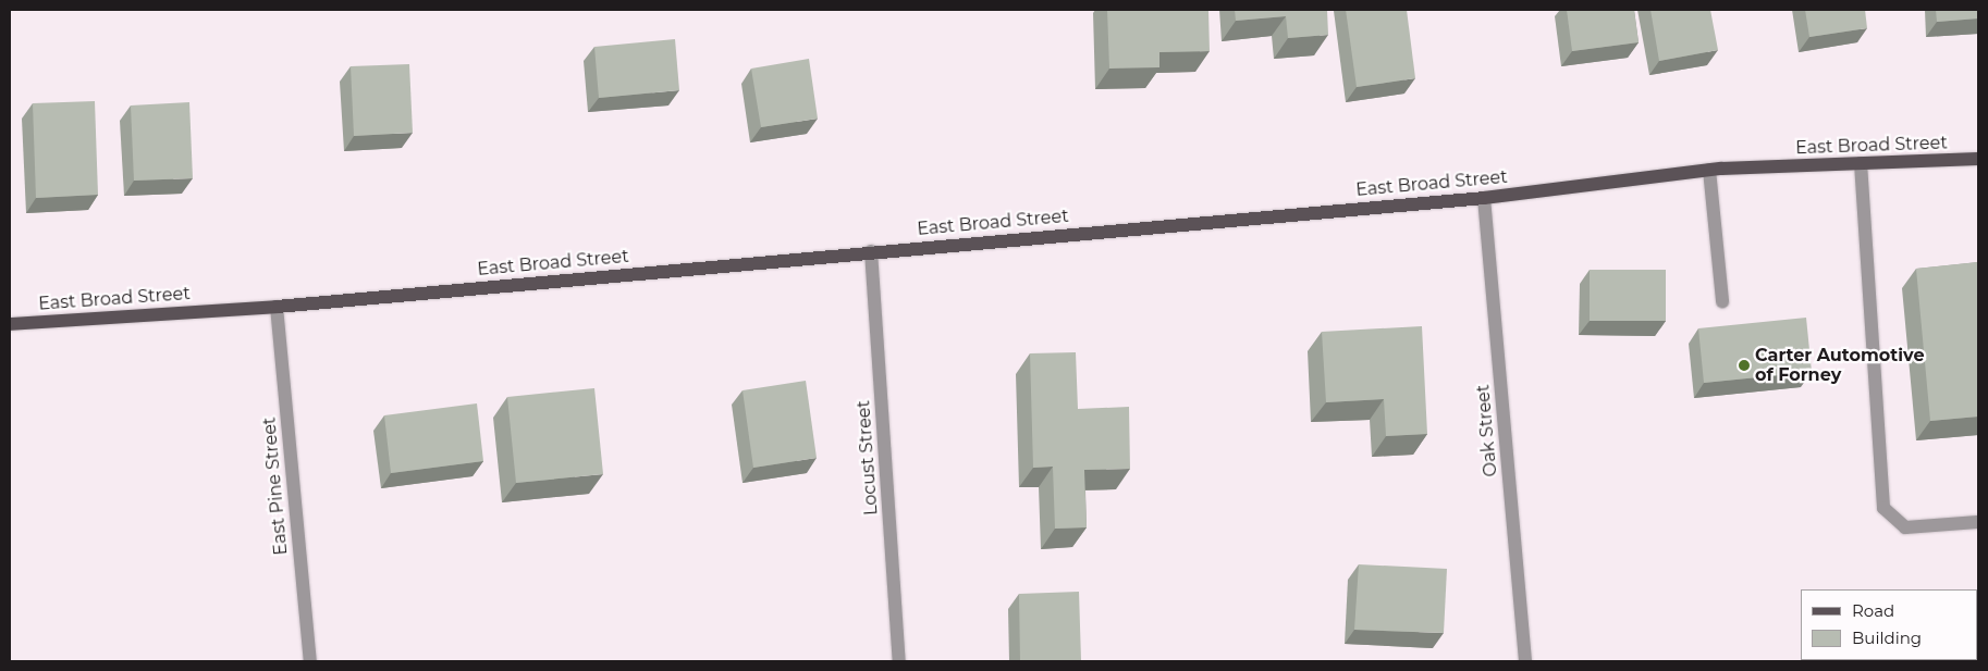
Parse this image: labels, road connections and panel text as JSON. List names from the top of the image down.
{
  "streets": {
    "main road": ["East Broad Street"],
    "street": ["Oak Street", "Locust Street", "East Pine Street"]
  },
  "crossings": [
    ["East Broad Street", "Oak Street"],
    ["East Broad Street", "Locust Street"],
    ["East Broad Street", "East Pine Street"]
  ],
  "places": ["Carter Automotive of Forney"],
  "legend": ["Road", "Building"]
}
